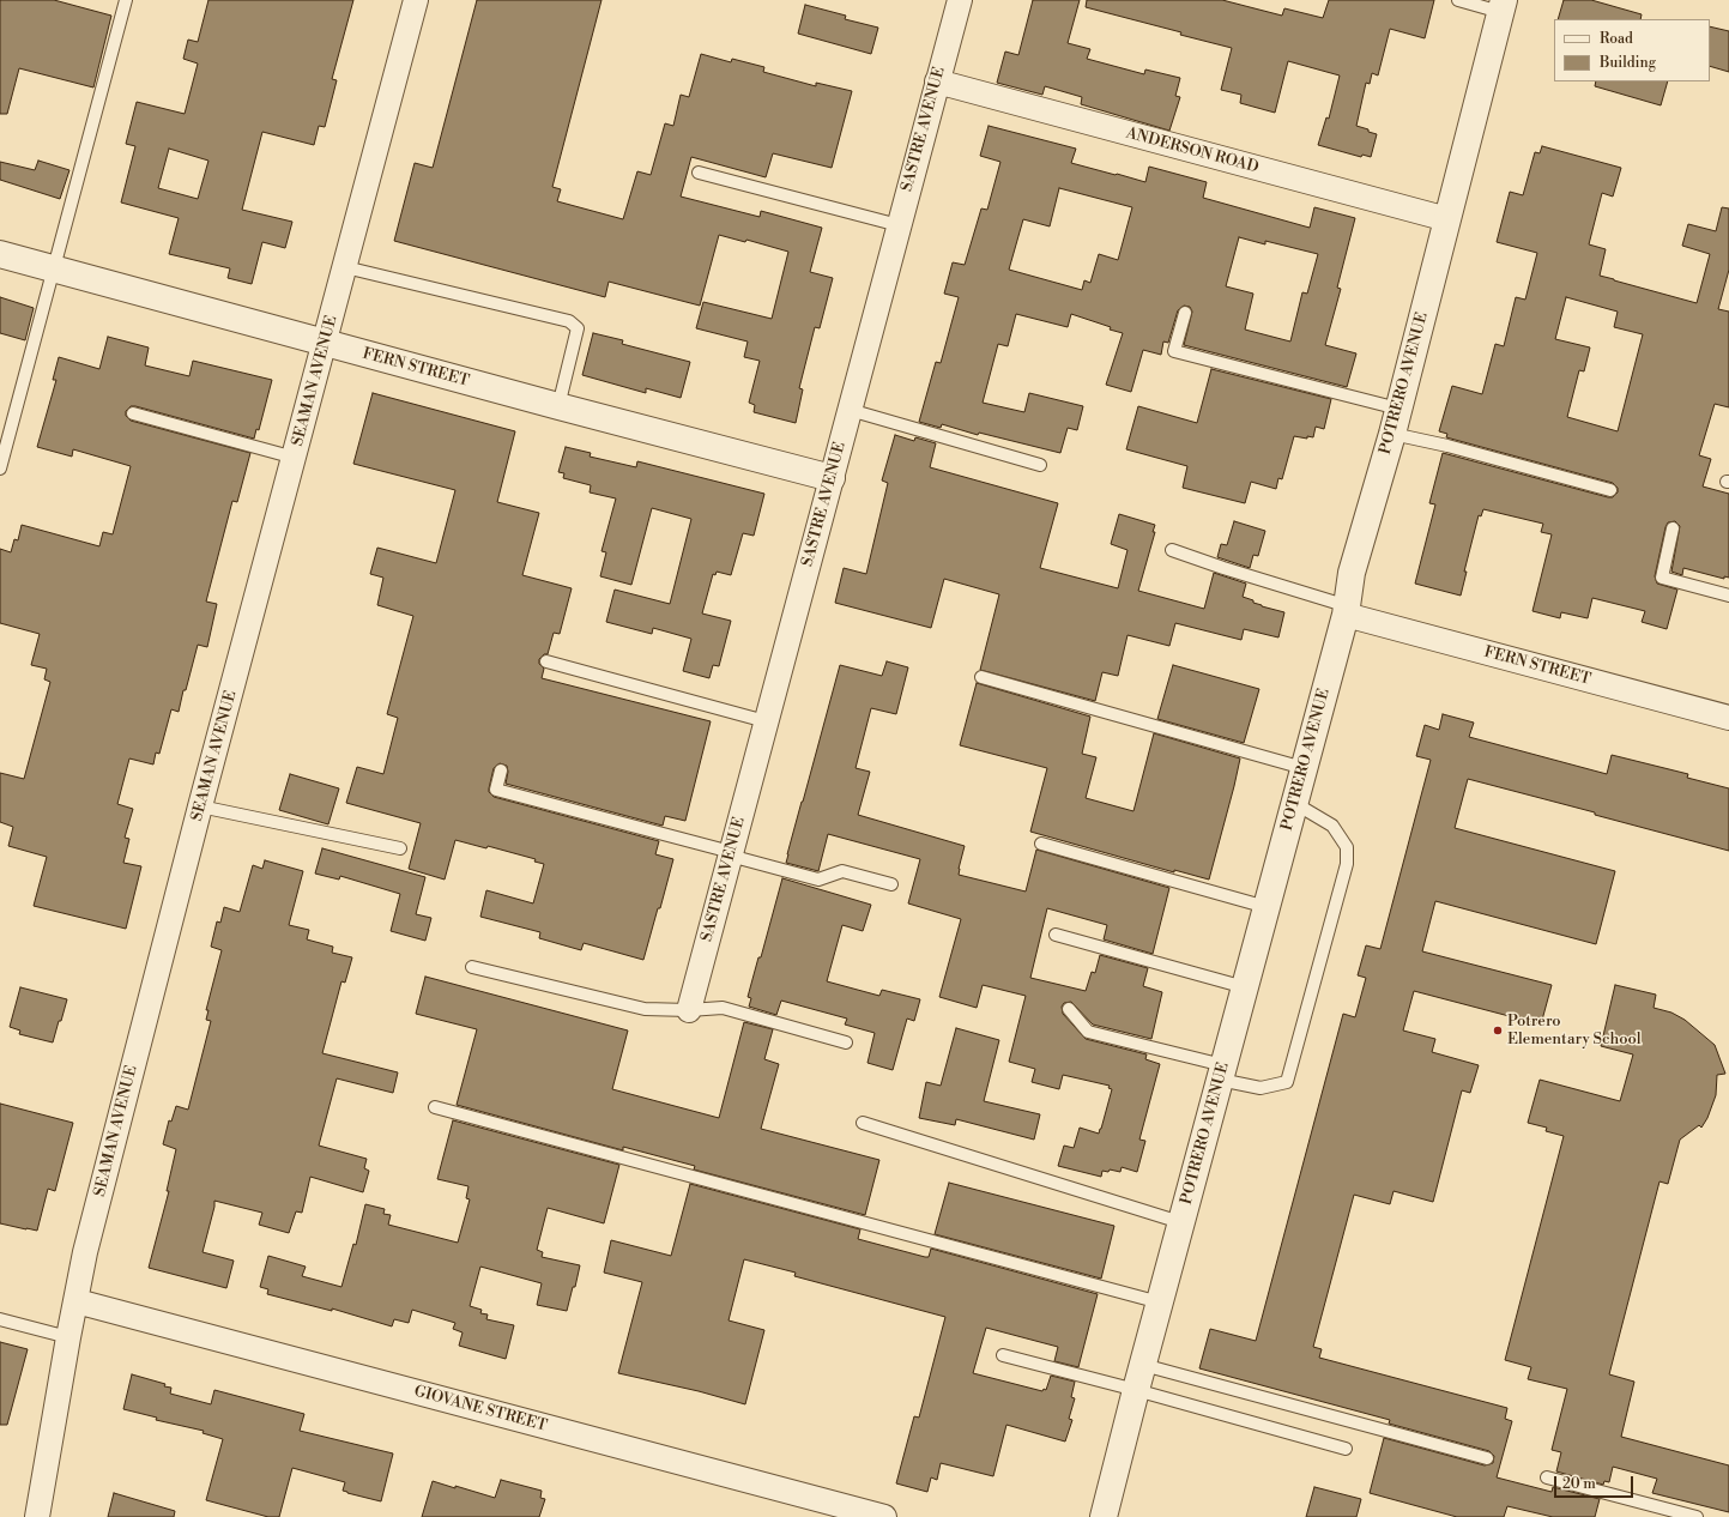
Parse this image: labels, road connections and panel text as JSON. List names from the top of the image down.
{
  "streets": {
    "street": [
      "SASTRE AVENUE",
      "ANDERSON ROAD",
      "FERN STREET",
      "SEAMAN AVENUE",
      "POTRERO AVENUE",
      "GIOVANE STREET"
    ]
  },
  "crossings": [
    ["SASTRE AVENUE", "ANDERSON ROAD"],
    ["SASTRE AVENUE", "FERN STREET"],
    ["ANDERSON ROAD", "POTRERO AVENUE"],
    ["FERN STREET", "SEAMAN AVENUE"],
    ["FERN STREET", "POTRERO AVENUE"],
    ["SEAMAN AVENUE", "GIOVANE STREET"]
  ],
  "places": ["Potrero Elementary School"],
  "legend": ["Road", "Building"],
  "scale_bar": "20 m"
}
